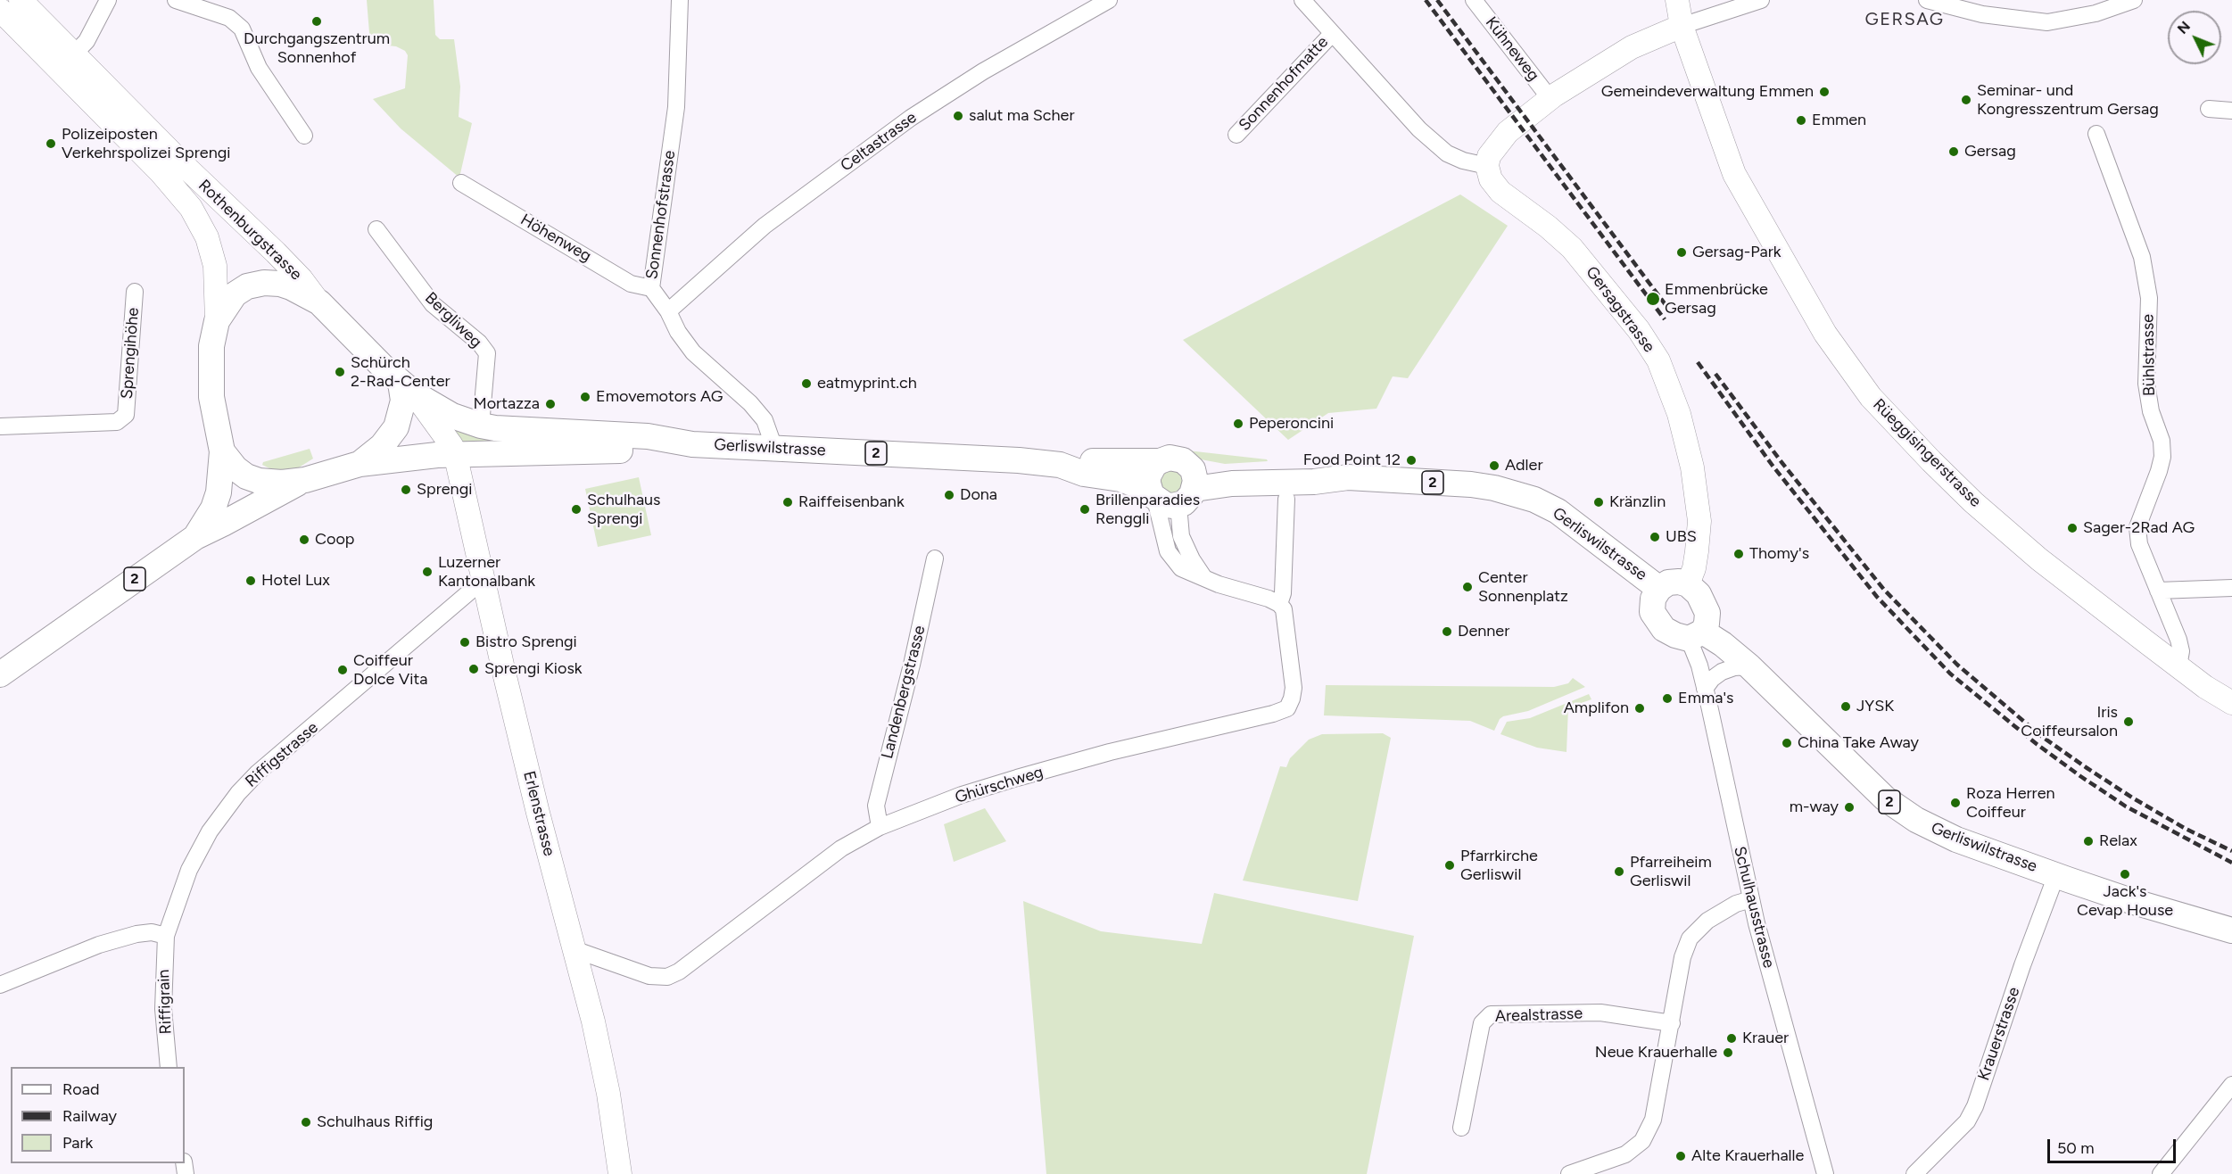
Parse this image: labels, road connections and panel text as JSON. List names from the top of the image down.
{
  "streets": {
    "main road": ["Gerliswilstrasse", "2"],
    "street": [
      "Kühneweg",
      "Sonnenhofmatte",
      "Celtastrasse",
      "Sonnenhofstrasse",
      "Rothenburgstrasse",
      "Höhenweg",
      "Gersagstrasse",
      "Bergliweg",
      "Sprengihöhe",
      "Bühlstrasse",
      "Rüeggisingerstrasse",
      "Landenbergstrasse",
      "Riffigstrasse",
      "Ghürschweg",
      "Erlenstrasse",
      "Schulhausstrasse",
      "Riffigrain",
      "Arealstrasse",
      "Krauerstrasse"
    ]
  },
  "crossings": [
    ["Celtastrasse", "Sonnenhofstrasse"],
    ["Sonnenhofstrasse", "Höhenweg"],
    ["Sonnenhofstrasse", "Gerliswilstrasse"],
    ["Rothenburgstrasse", "2"],
    ["Gersagstrasse", "Gerliswilstrasse"],
    ["Gersagstrasse", "Schulhausstrasse"],
    ["Bergliweg", "Gerliswilstrasse"],
    ["Bergliweg", "2"],
    ["Bühlstrasse", "Rüeggisingerstrasse"],
    ["Gerliswilstrasse", "2"],
    ["Gerliswilstrasse", "Schulhausstrasse"],
    ["Gerliswilstrasse", "Krauerstrasse"],
    ["2", "Erlenstrasse"],
    ["Landenbergstrasse", "Ghürschweg"],
    ["Riffigstrasse", "Erlenstrasse"],
    ["Riffigstrasse", "Riffigrain"],
    ["Ghürschweg", "Erlenstrasse"]
  ],
  "districts": ["GERSAG"],
  "places": [
    "Durchgangszentrum Sonnenhof",
    "Gemeindeverwaltung Emmen",
    "Seminar- und Kongresszentrum Gersag",
    "salut ma Scher",
    "Emmen",
    "Polizeiposten Verkehrspolizei Sprengi",
    "Gersag",
    "Gersag-Park",
    "Emmenbrücke Gersag",
    "Schürch 2-Rad-Center",
    "eatmyprint.ch",
    "Emovemotors AG",
    "Mortazza",
    "Peperoncini",
    "Food Point 12",
    "Adler",
    "Sprengi",
    "Dona",
    "Raiffeisenbank",
    "Kränzlin",
    "Schulhaus Sprengi",
    "Brillenparadies Renggli",
    "Sager-2Rad AG",
    "UBS",
    "Coop",
    "Thomy's",
    "Luzerner Kantonalbank",
    "Hotel Lux",
    "Center Sonnenplatz",
    "Denner",
    "Bistro Sprengi",
    "Sprengi Kiosk",
    "Coiffeur Dolce Vita",
    "Emma's",
    "JYSK",
    "Amplifon",
    "Iris Coiffeursalon",
    "China Take Away",
    "Roza Herren Coiffeur",
    "m-way",
    "Relax",
    "Pfarrkirche Gerliswil",
    "Pfarreiheim Gerliswil",
    "Jack's Cevap House",
    "Krauer",
    "Neue Krauerhalle",
    "Schulhaus Riffig",
    "Alte Krauerhalle"
  ],
  "legend": ["Road", "Railway", "Park"],
  "scale_bar": "50 m",
  "north": "top left"
}
